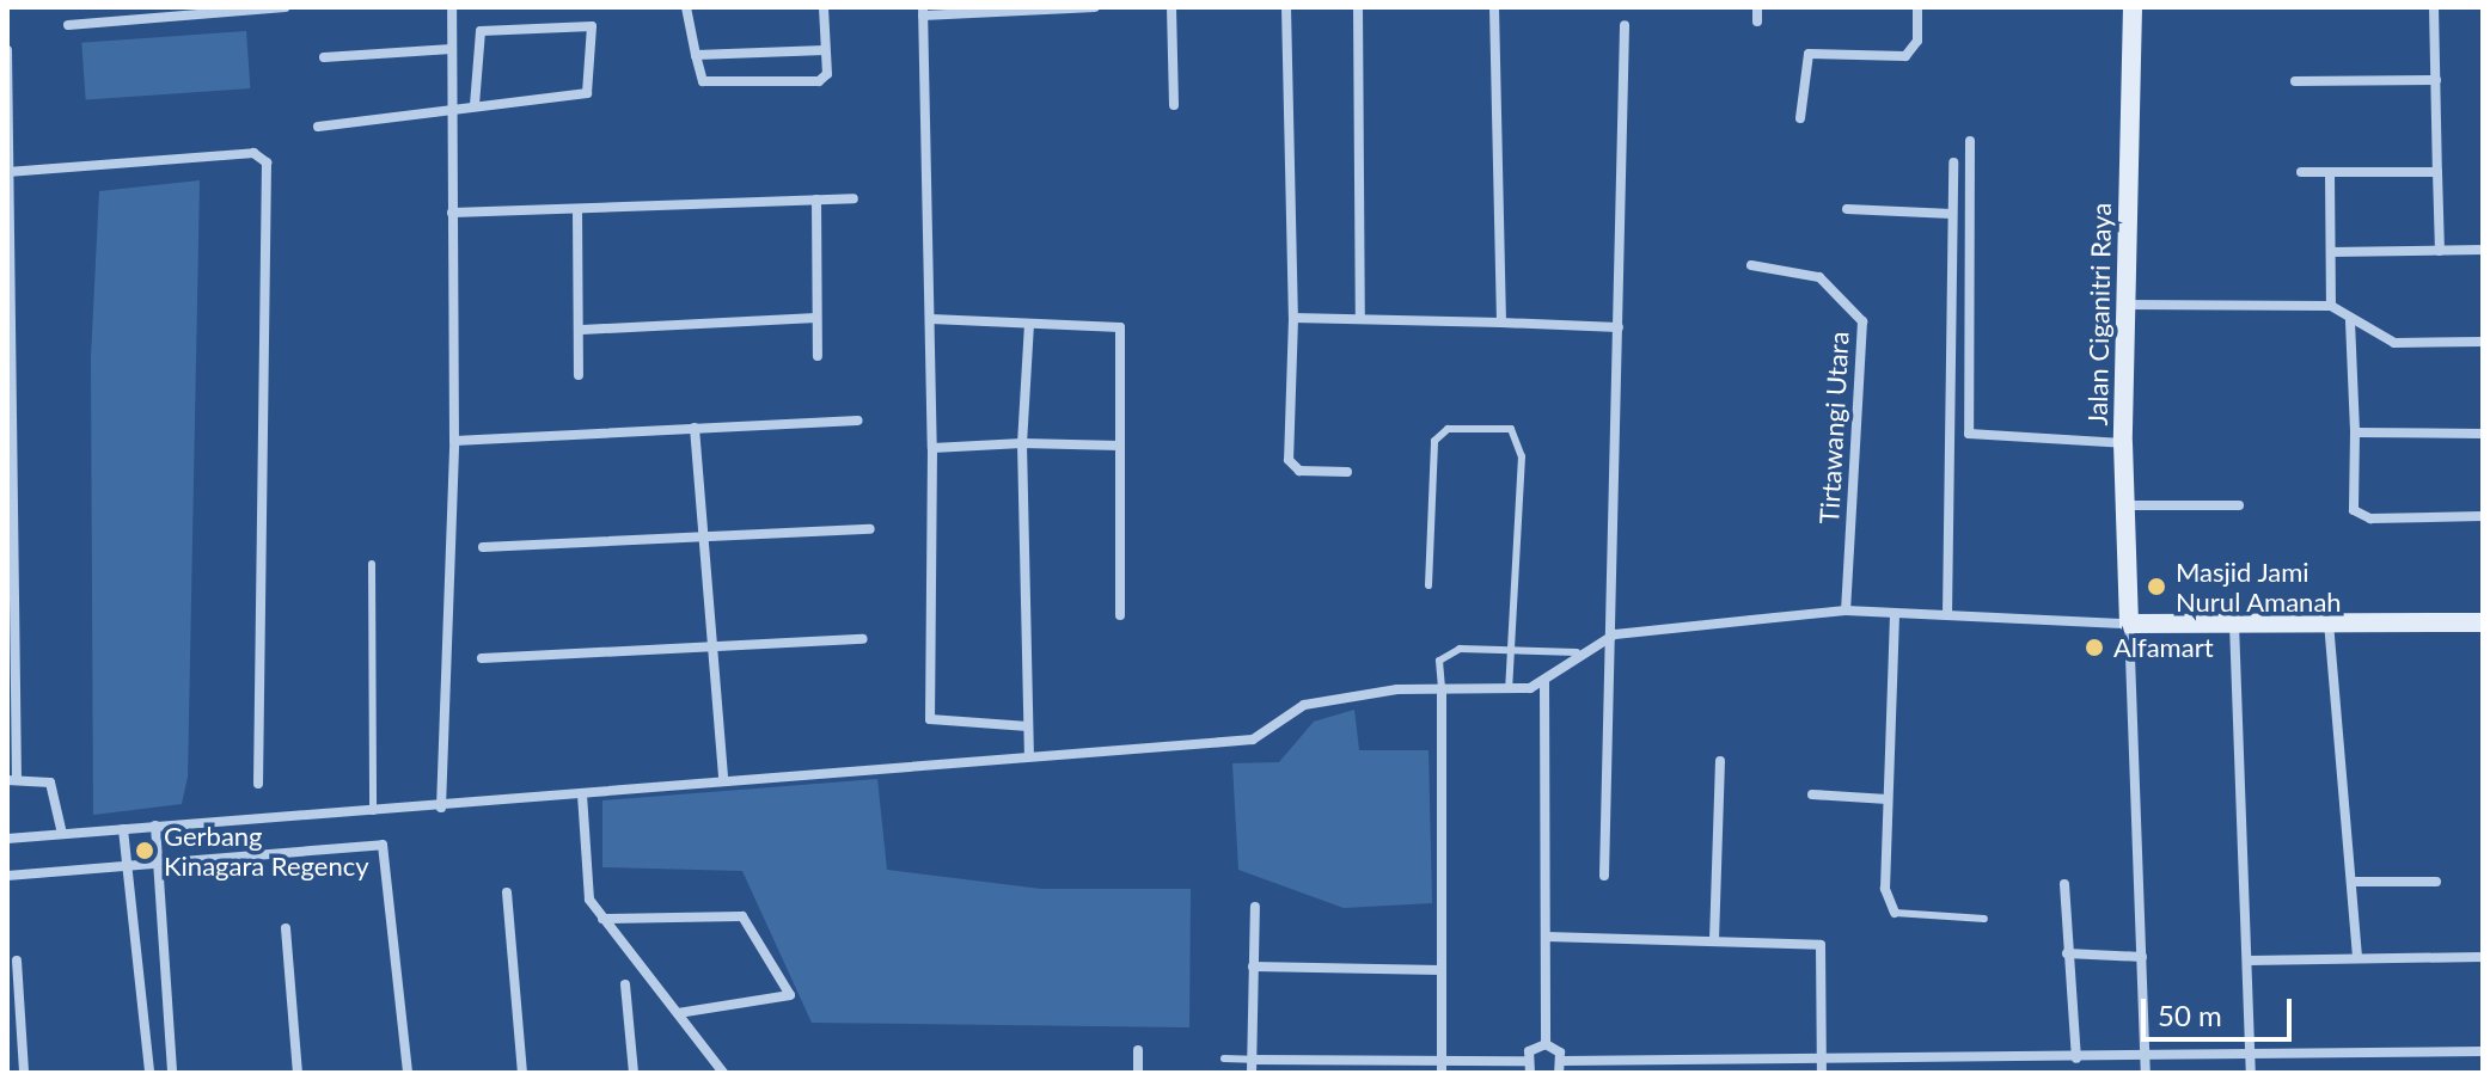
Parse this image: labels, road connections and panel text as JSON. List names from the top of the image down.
{
  "streets": {
    "street": ["Jalan Ciganitri Raya", "Tirtawangi Utara"]
  },
  "places": ["Masjid Jami Nurul Amanah", "Alfamart", "Gerbang Kinagara Regency"],
  "scale_bar": "50 m"
}
